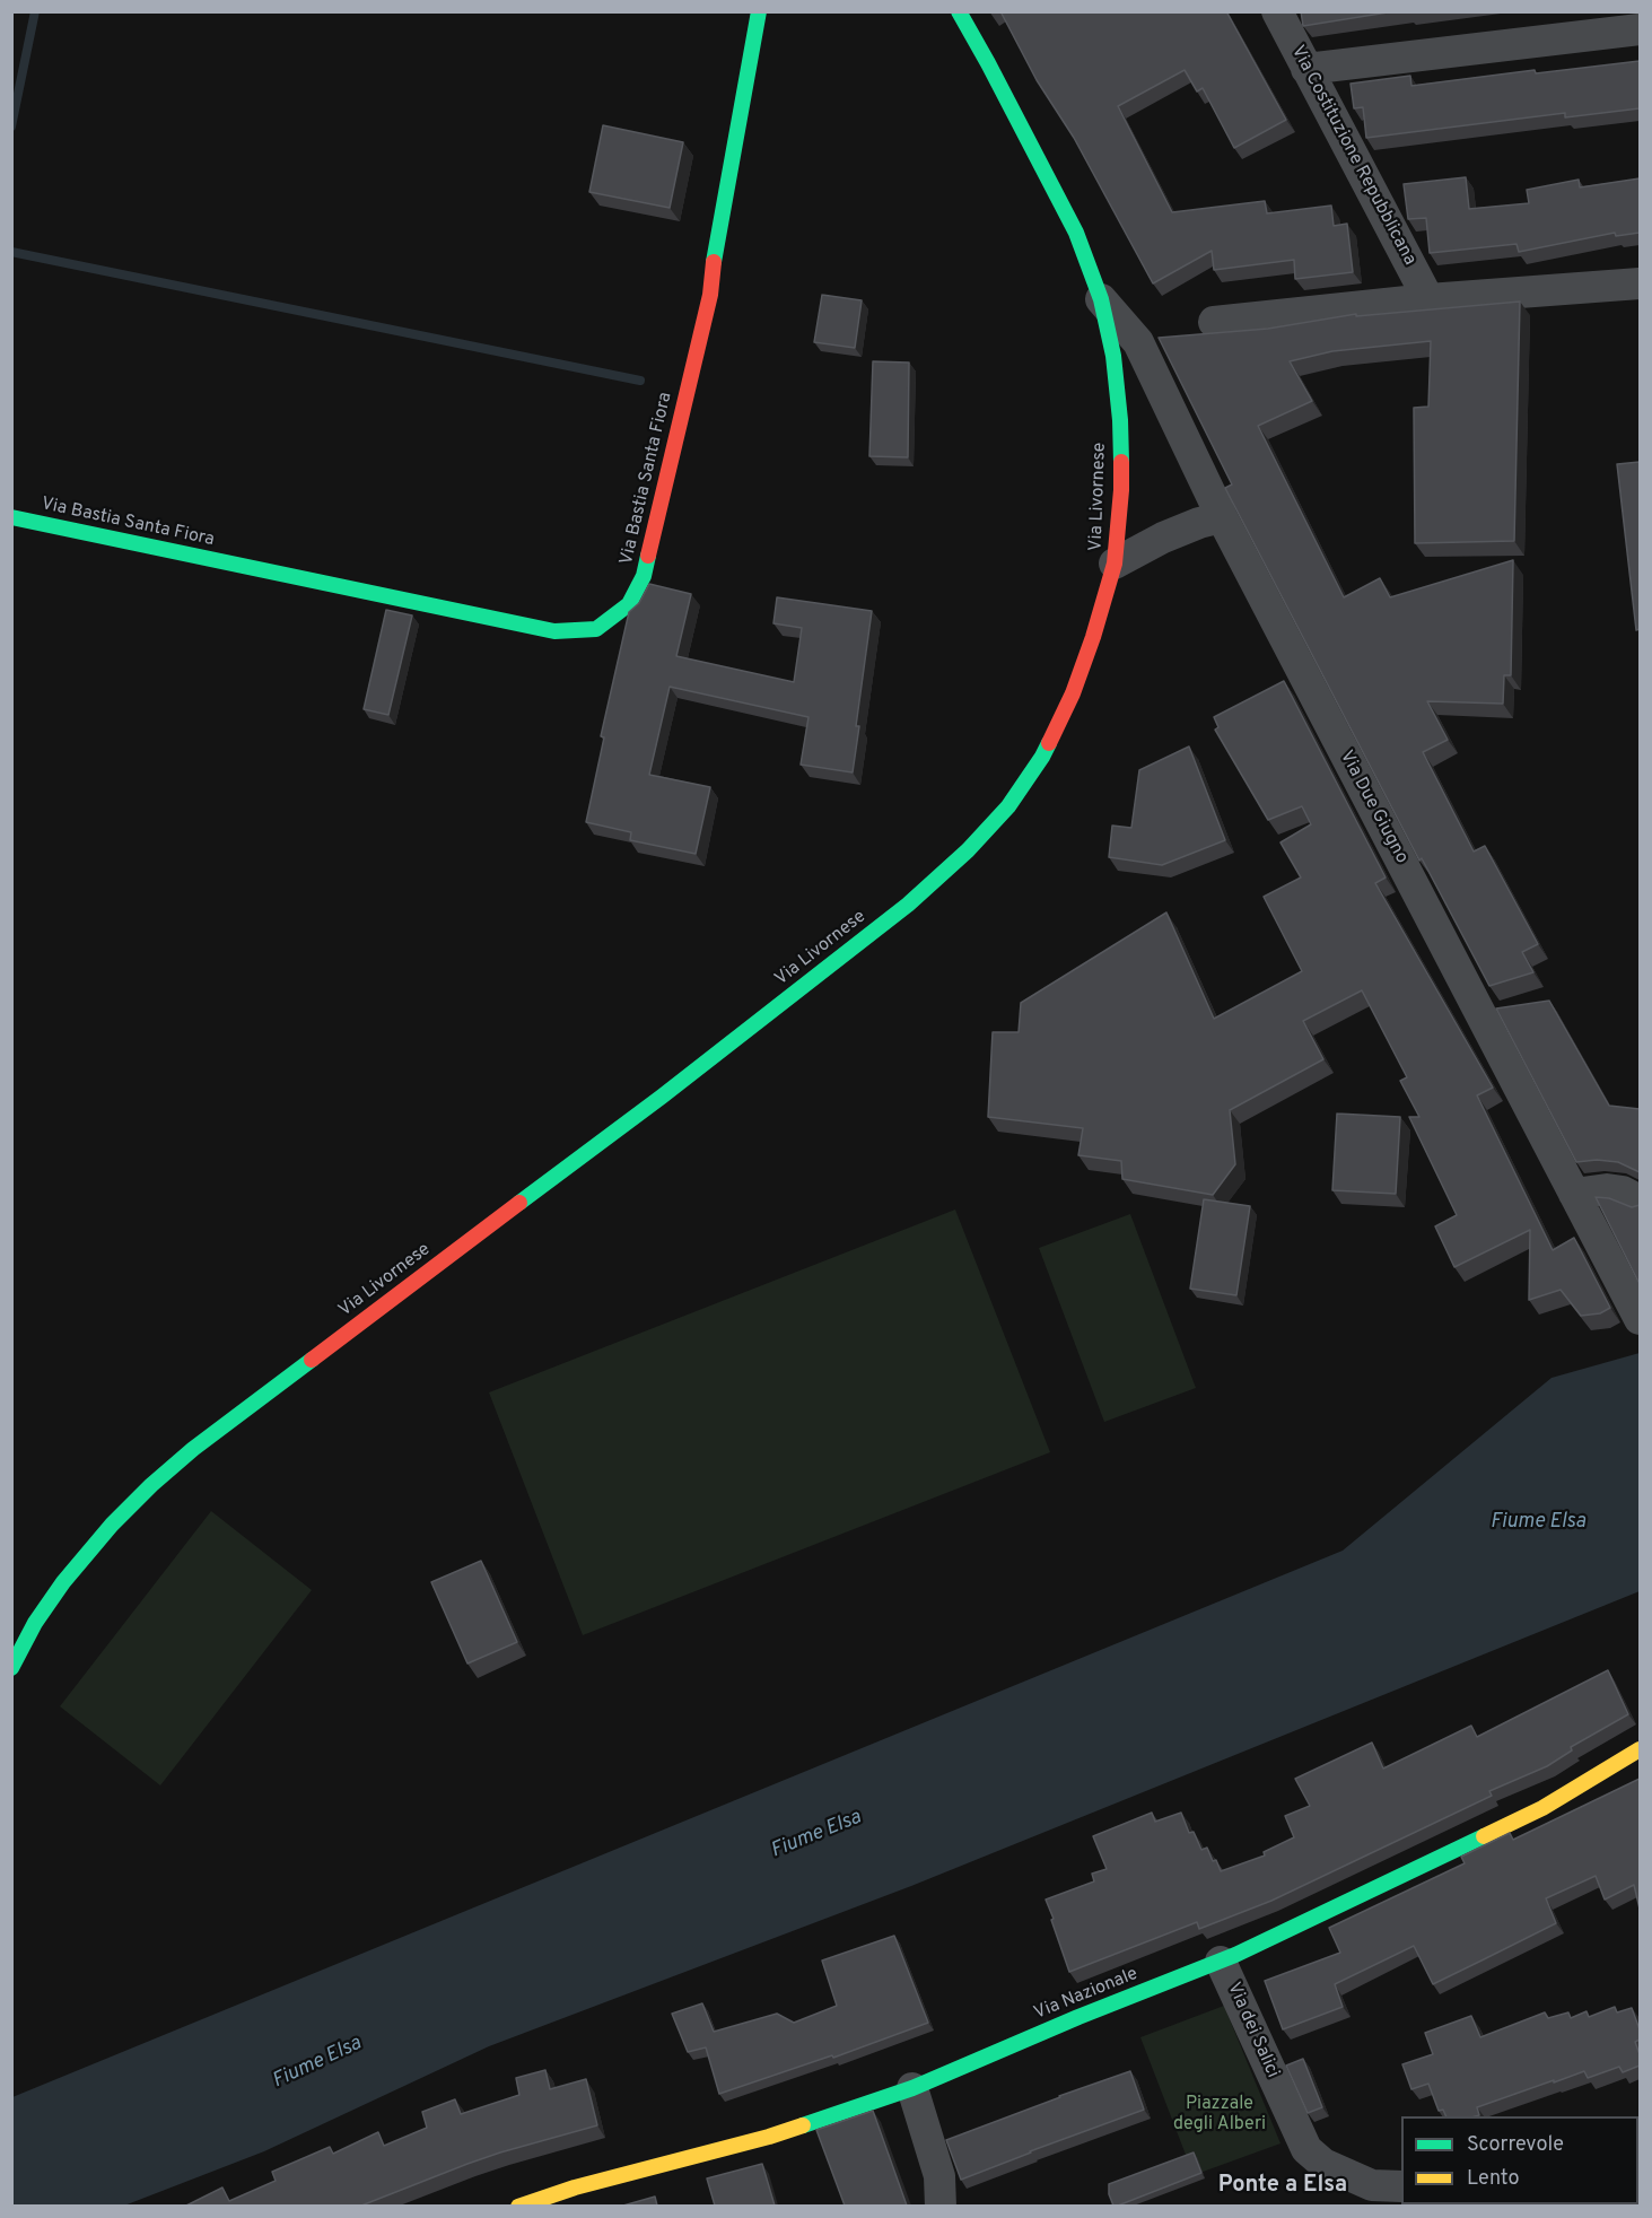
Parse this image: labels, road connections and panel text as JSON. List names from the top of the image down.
{
  "streets": {
    "street": [
      "Via Costituzione Repubblicana",
      "Via Bastia Santa Fiora",
      "Via Livornese",
      "Via Due Giugno",
      "Via Nazionale",
      "Via dei Salici"
    ]
  },
  "crossings": [
    ["Via Livornese", "Via Due Giugno"],
    ["Via Nazionale", "Via dei Salici"]
  ],
  "districts": ["Ponte a Elsa"],
  "water": ["Fiume Elsa"],
  "parks": ["Piazzale degli Alberi"],
  "legend": ["Scorrevole", "Lento"]
}
